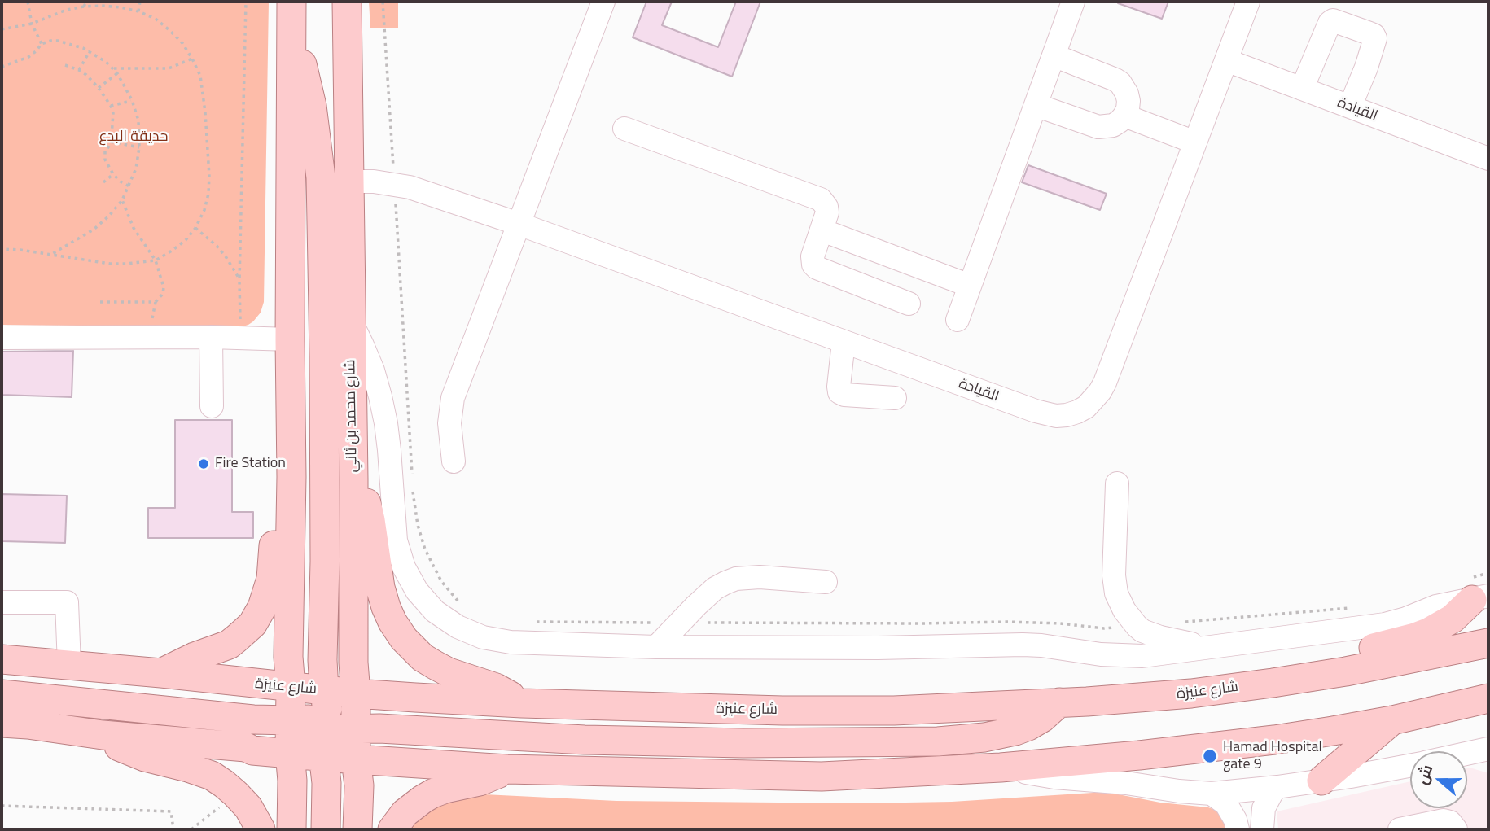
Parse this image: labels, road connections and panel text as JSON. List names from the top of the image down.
{
  "streets": {
    "main road": ["شارع محمد بن ثاني", "شارع عنيزة"],
    "street": ["القيادة"]
  },
  "crossings": [
    ["القيادة", "شارع محمد بن ثاني"],
    ["شارع محمد بن ثاني", "شارع عنيزة"]
  ],
  "parks": ["حديقة البدع"],
  "places": ["Fire Station", "Hamad Hospital gate 9"],
  "north": "left"
}
